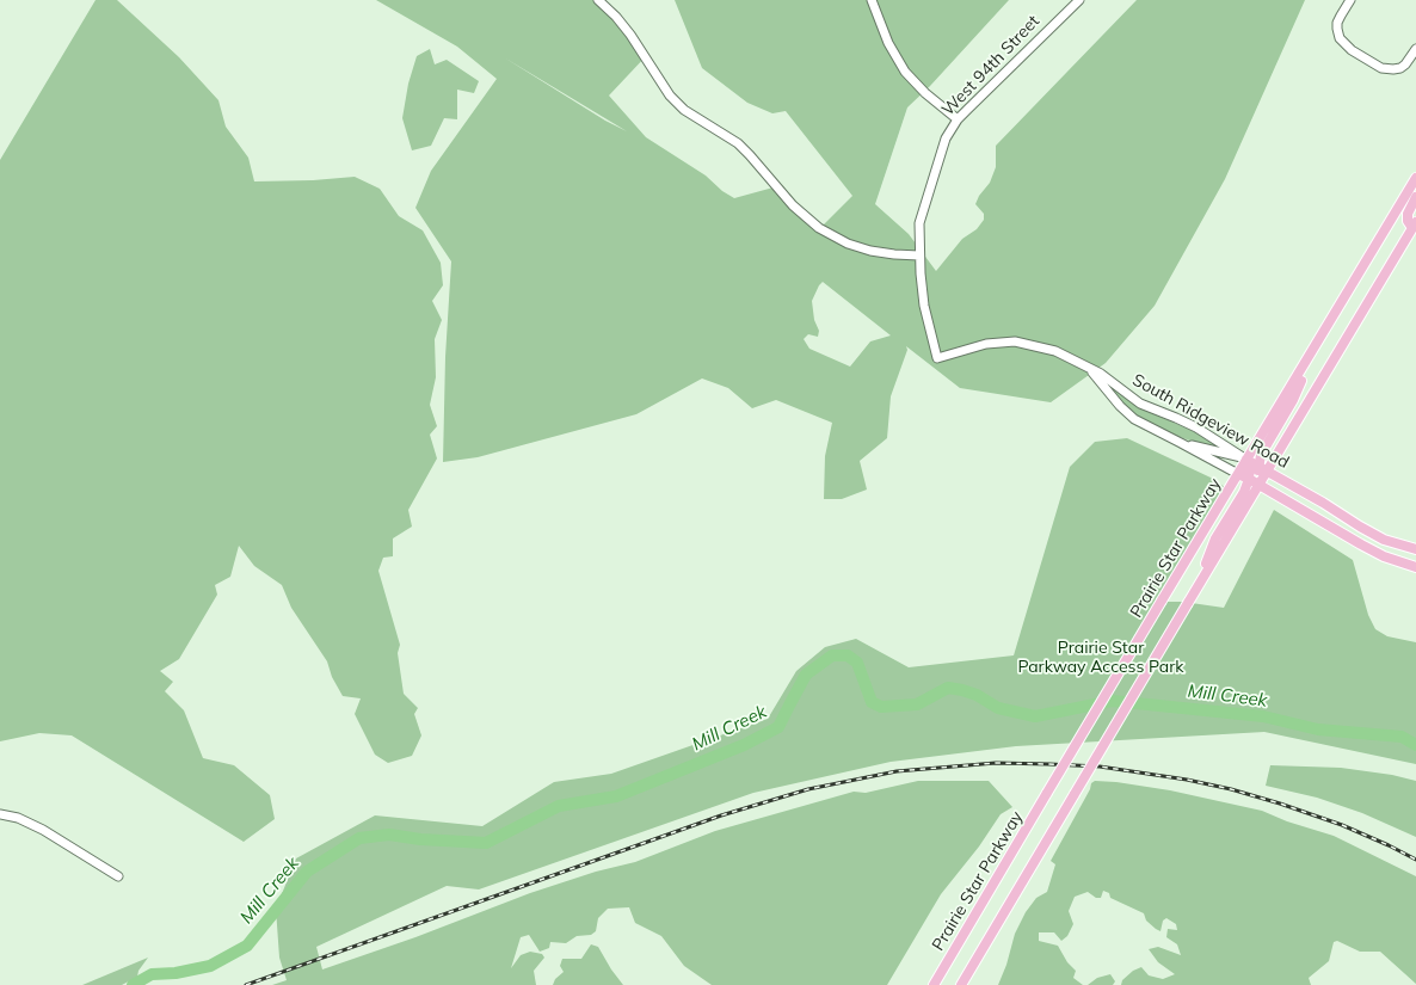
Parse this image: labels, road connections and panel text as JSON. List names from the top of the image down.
{
  "streets": {
    "main road": ["South Ridgeview Road", "Prairie Star Parkway"],
    "street": ["West 94th Street"]
  },
  "crossings": [
    ["West 94th Street", "South Ridgeview Road"],
    ["South Ridgeview Road", "Prairie Star Parkway"]
  ],
  "water": ["Mill Creek"],
  "parks": ["Prairie Star Parkway Access Park"]
}
